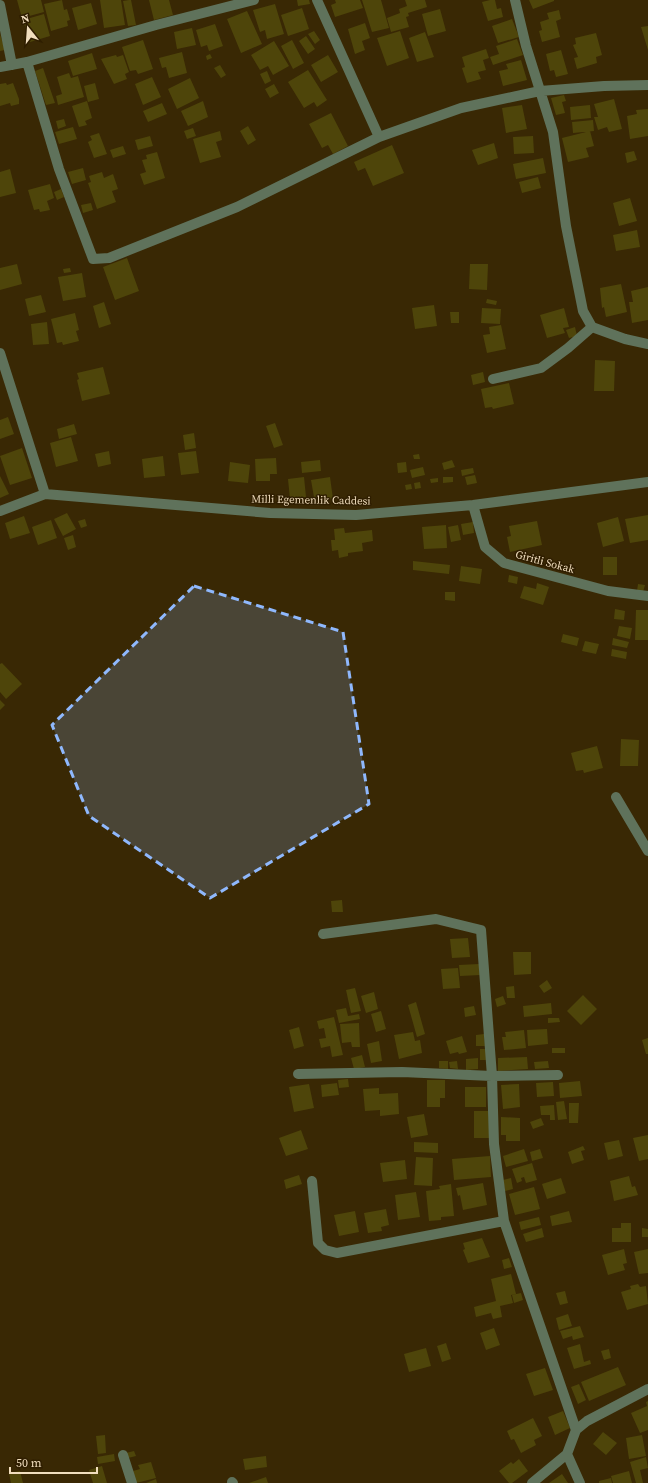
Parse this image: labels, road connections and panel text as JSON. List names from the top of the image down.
{
  "streets": {
    "street": ["Milli Egemenlik Caddesi", "Giritli Sokak"]
  },
  "crossings": [
    ["Milli Egemenlik Caddesi", "Giritli Sokak"]
  ],
  "scale_bar": "50 m",
  "north": "top"
}
